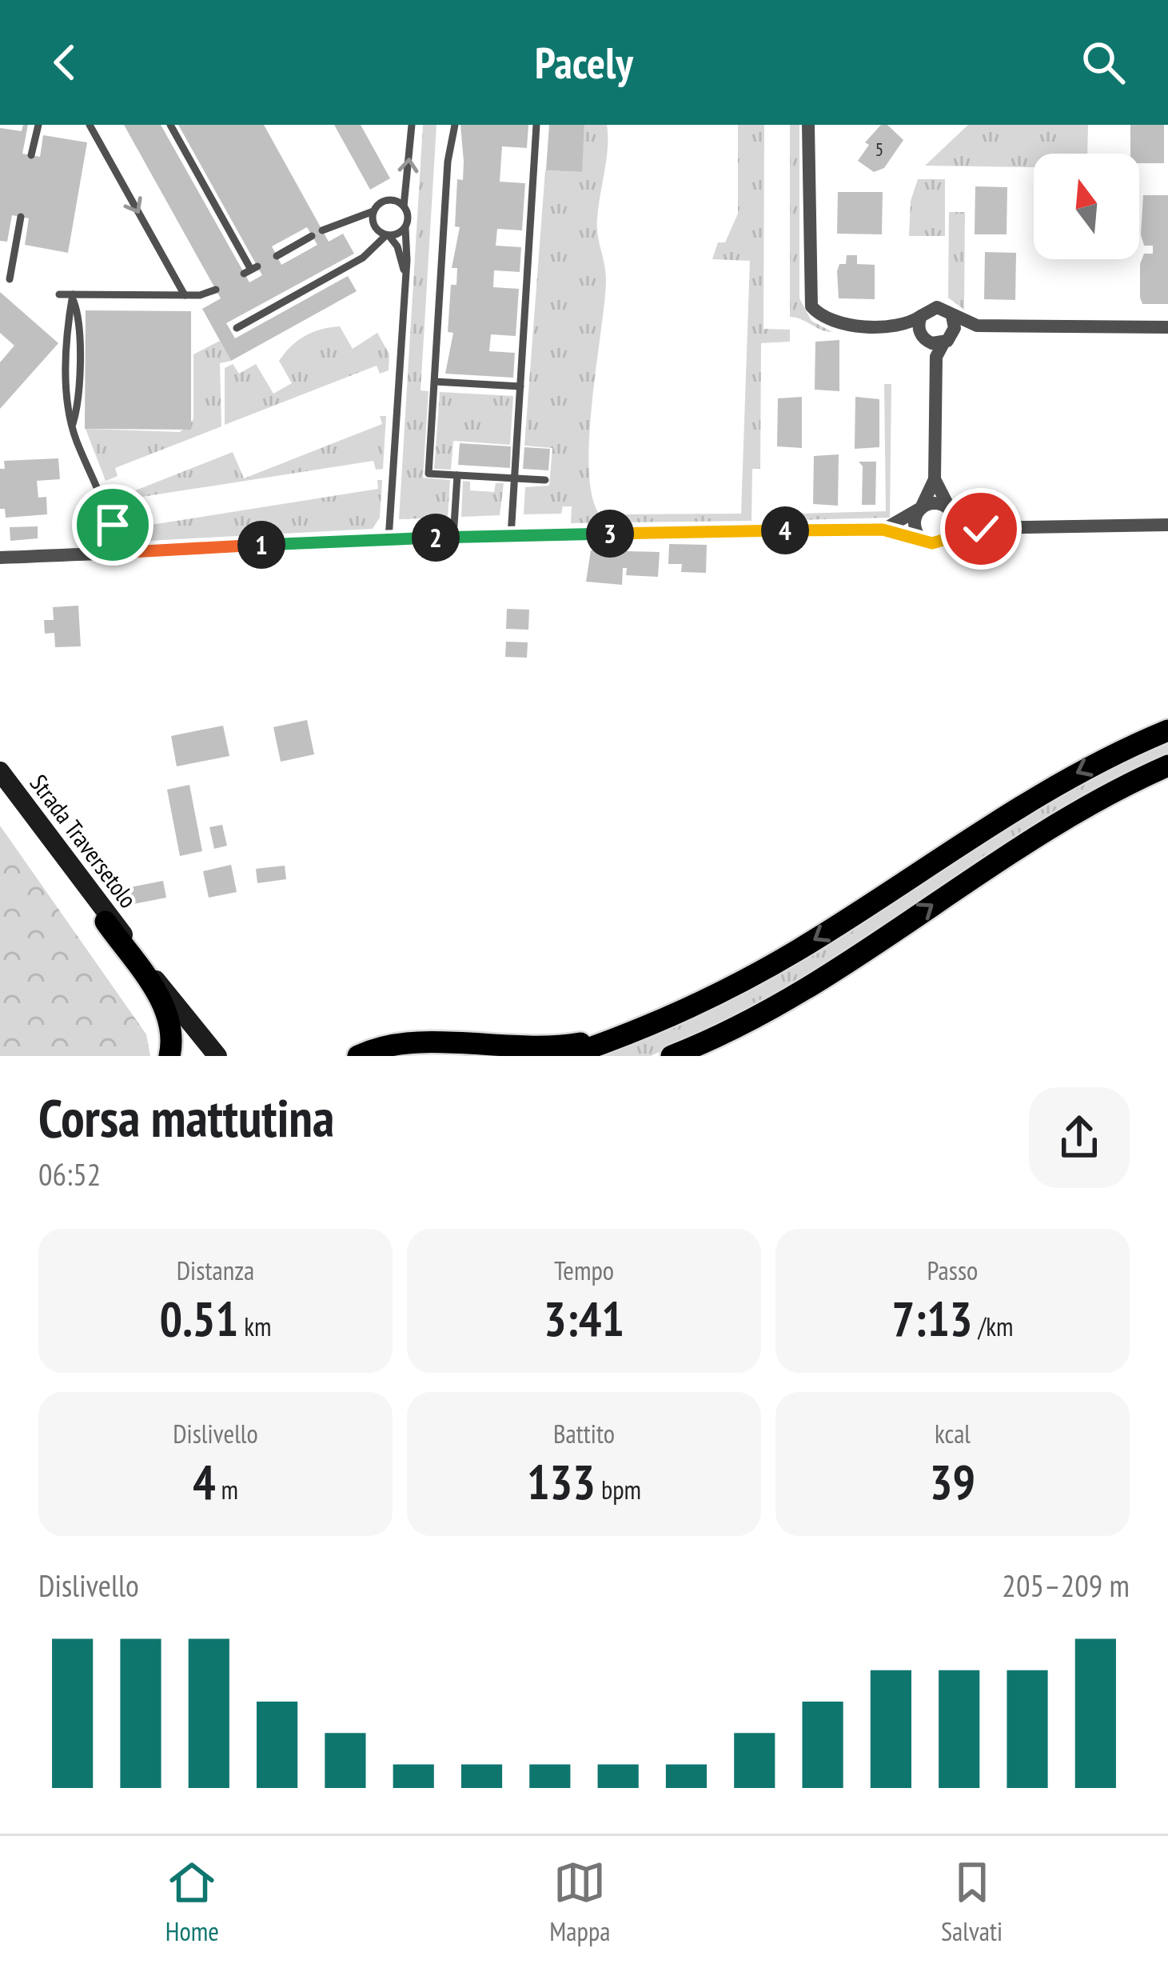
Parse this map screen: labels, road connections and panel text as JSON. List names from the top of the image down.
{
  "streets": {
    "main road": ["Strada Traversetolo"]
  },
  "house_numbers": ["5"],
  "north": "top",
  "page": {
    "header": "Pacely",
    "pins": [
      "4",
      "3",
      "2",
      "1"
    ],
    "heading": ["Corsa mattutina", "06:52"],
    "stats": [
      ["Distanza", "0.51 km"],
      ["Tempo", "3:41"],
      ["Passo", "7:13 /km"],
      ["Dislivello", "4 m"],
      ["Battito", "133 bpm"],
      ["kcal", "39"]
    ],
    "chart": ["Dislivello", "205–209 m"],
    "tabs": ["Home", "Mappa", "Salvati"]
  }
}
